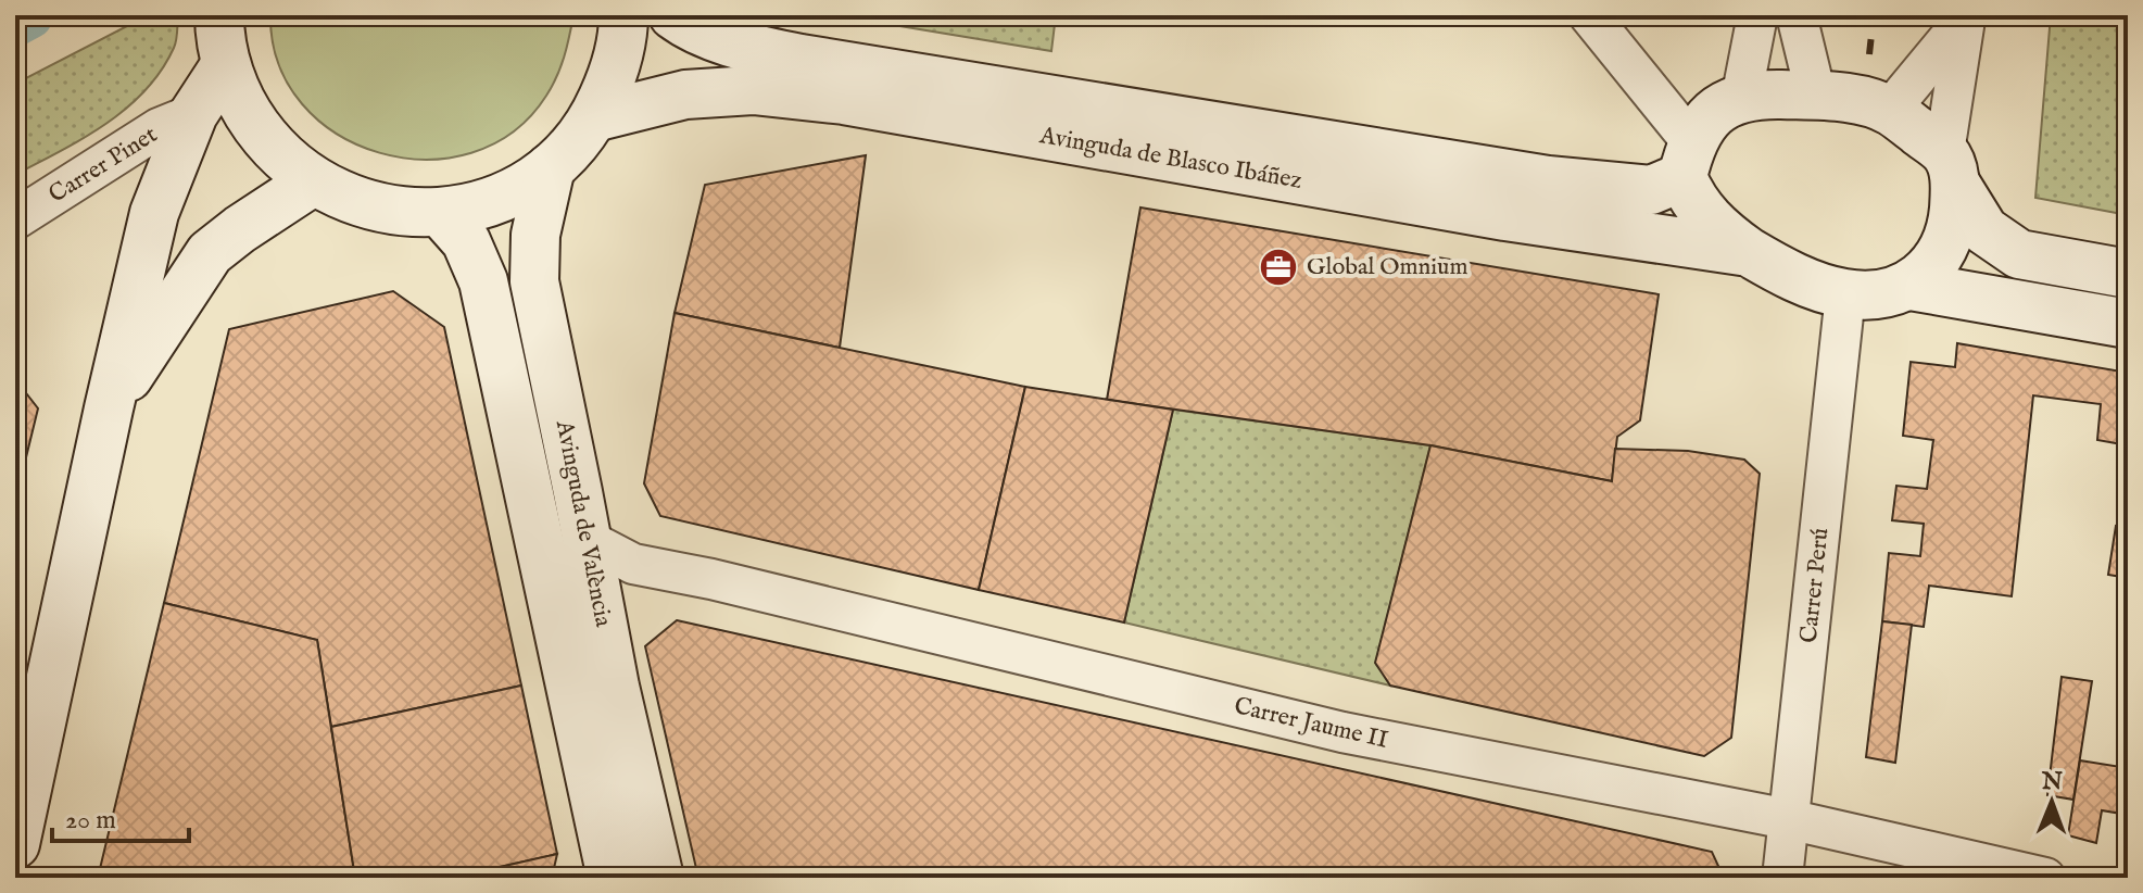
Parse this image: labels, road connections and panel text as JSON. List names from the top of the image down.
{
  "streets": {
    "main road": ["Avinguda de Blasco Ibáñez", "Avinguda de València"],
    "street": ["Carrer Pinet", "Carrer Perú", "Carrer Jaume II"]
  },
  "crossings": [
    ["Avinguda de Blasco Ibáñez", "Carrer Perú"],
    ["Avinguda de València", "Carrer Jaume II"],
    ["Carrer Perú", "Carrer Jaume II"]
  ],
  "places": {
    "office": ["Global Omnium"]
  },
  "scale_bar": "20 m",
  "north": "top"
}
